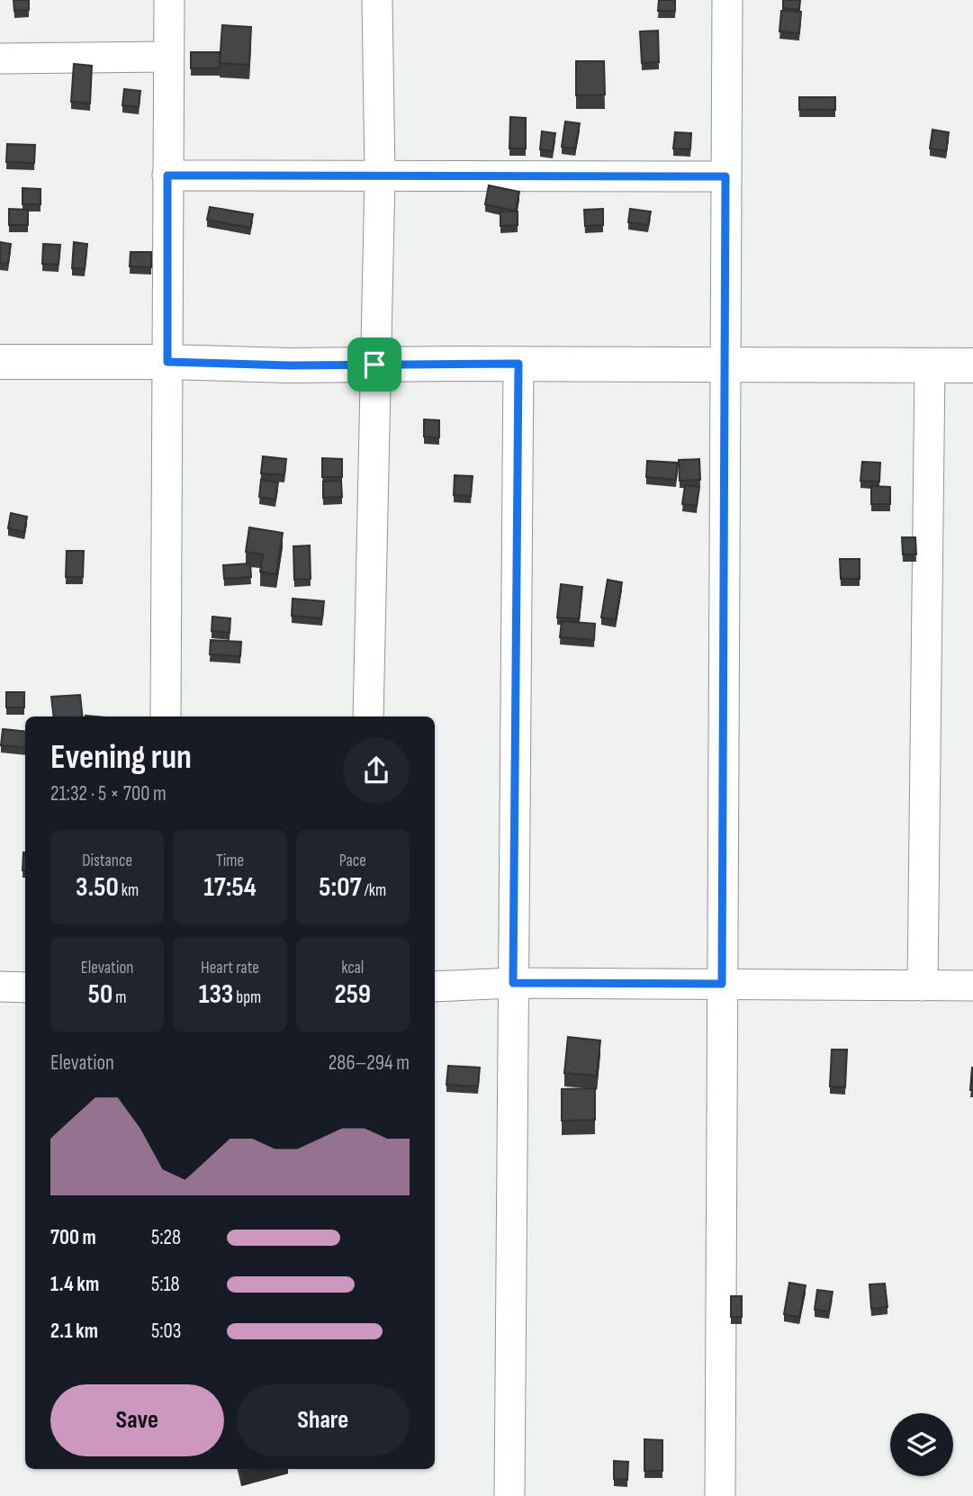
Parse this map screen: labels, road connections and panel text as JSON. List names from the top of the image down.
{
  "page": {
    "heading": ["Evening run", "21:32 · 5 × 700 m"],
    "stats": [
      ["Distance", "3.50 km"],
      ["Time", "17:54"],
      ["Pace", "5:07 /km"],
      ["Elevation", "50 m"],
      ["Heart rate", "133 bpm"],
      ["kcal", "259"]
    ],
    "chart": ["Elevation", "286–294 m"],
    "list": [
      {
        "name": "700 m",
        "note": "5:28"
      },
      {
        "name": "1.4 km",
        "note": "5:18"
      },
      {
        "name": "2.1 km",
        "note": "5:03"
      }
    ],
    "buttons": ["Save", "Share"]
  }
}
